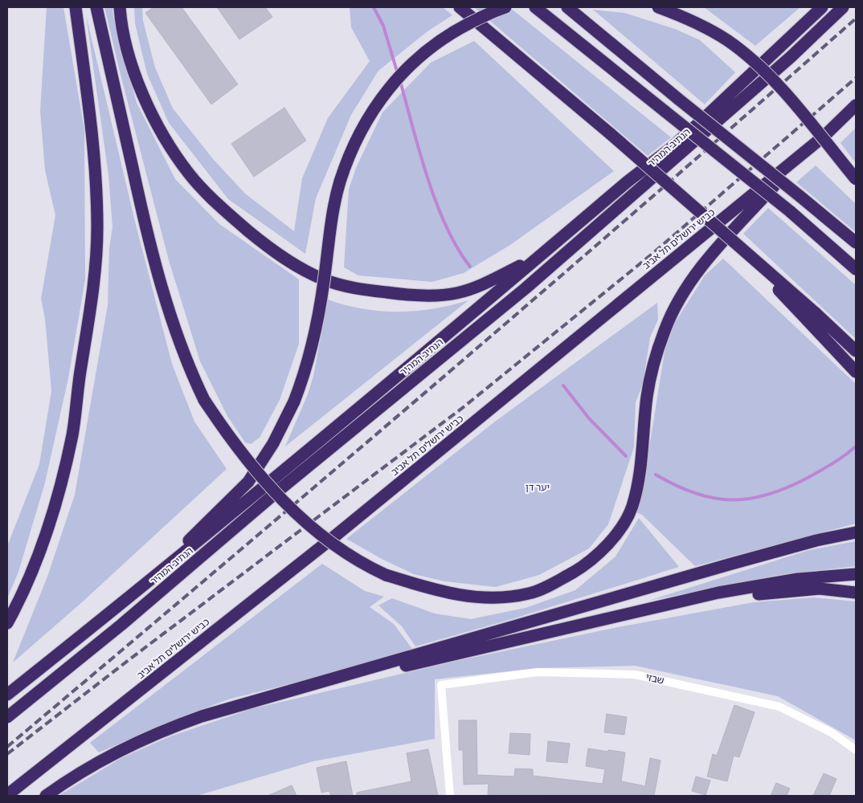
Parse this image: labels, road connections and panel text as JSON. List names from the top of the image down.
{
  "streets": {
    "highway": ["הנתיב המהיר", "כביש ירושלים תל אביב"],
    "street": ["שבזי"]
  },
  "parks": ["יער דן"]
}
